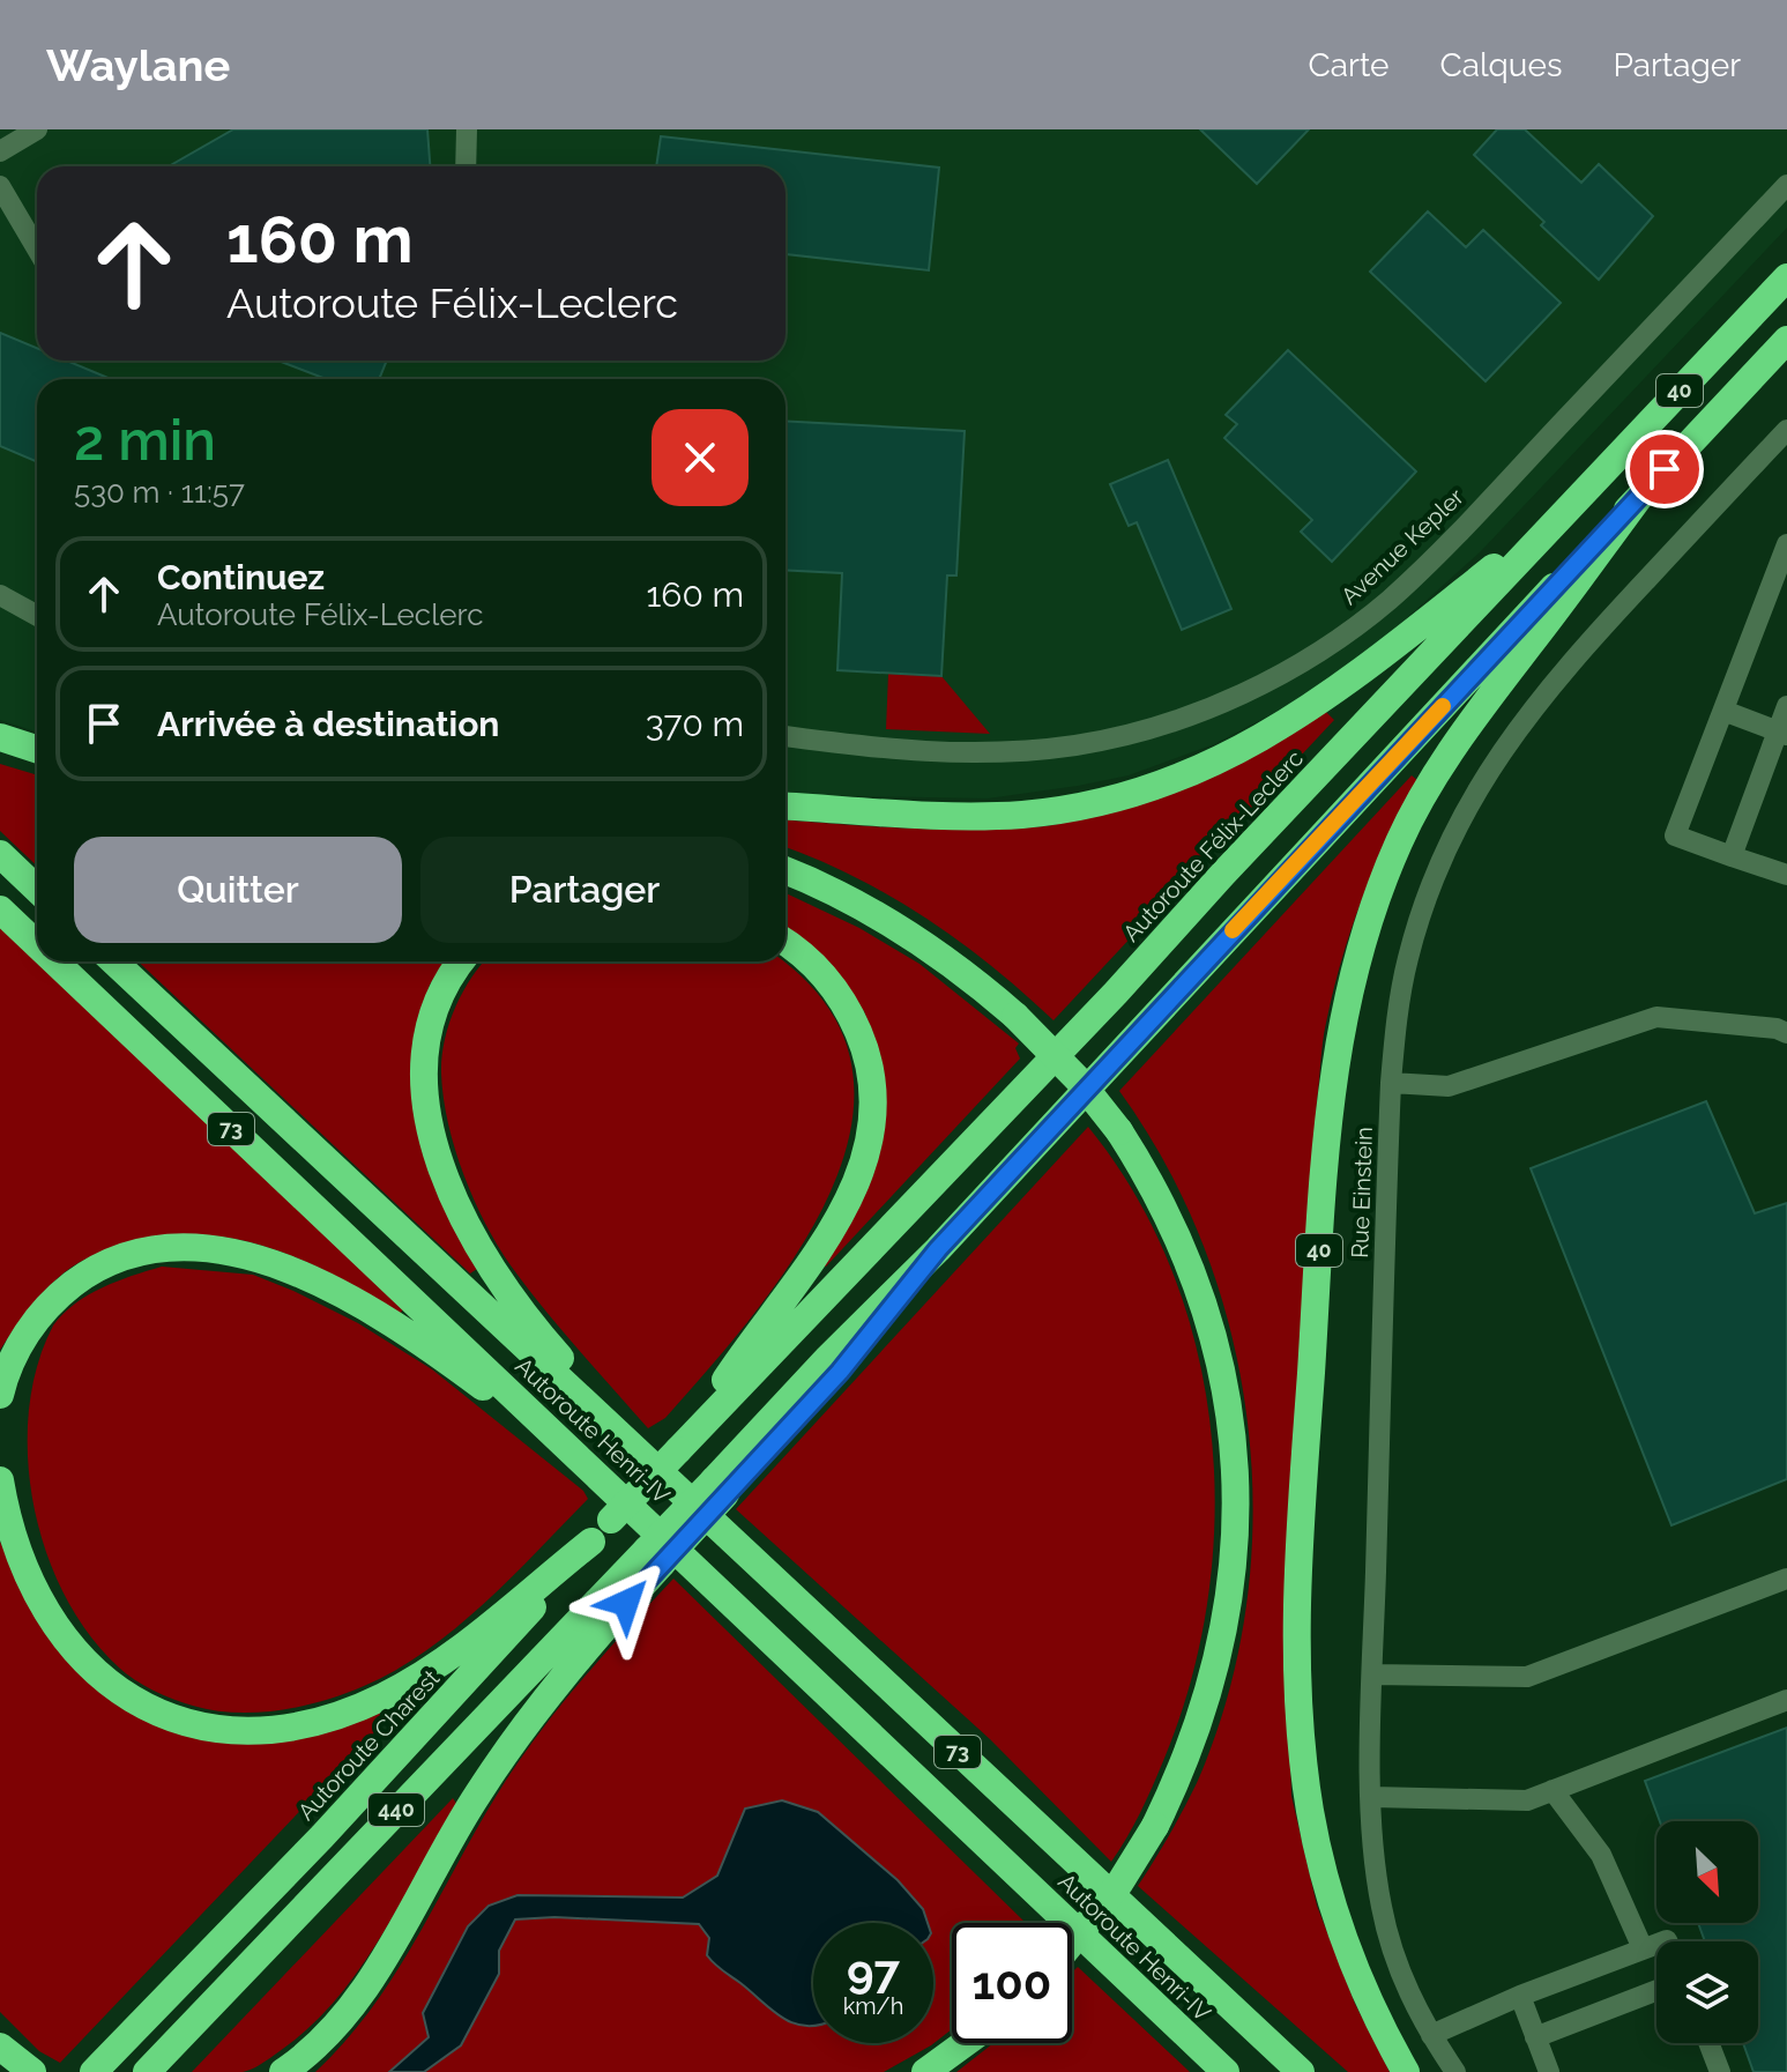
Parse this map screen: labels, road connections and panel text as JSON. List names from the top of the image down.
{
  "streets": {
    "highway": [
      "40",
      "Autoroute Félix-Leclerc",
      "73",
      "Autoroute Henri-IV",
      "Autoroute Charest",
      "440"
    ],
    "street": ["Avenue Kepler", "Rue Einstein"]
  },
  "crossings": [
    ["40", "440"],
    ["Autoroute Félix-Leclerc", "Autoroute Charest"]
  ],
  "north": "bottom right",
  "page": {
    "header": "Waylane",
    "nav": ["Carte", "Calques", "Partager"],
    "turn": ["160 m", "Autoroute Félix-Leclerc"],
    "heading": ["2 min", "530 m · 11:57"],
    "list": [
      {
        "name": "Continuez",
        "note": "Autoroute Félix-Leclerc",
        "value": "160 m"
      },
      {
        "name": "Arrivée à destination",
        "value": "370 m"
      }
    ],
    "buttons": ["Quitter", "Partager"],
    "speed": "97 km/h",
    "limit": "100"
  }
}
